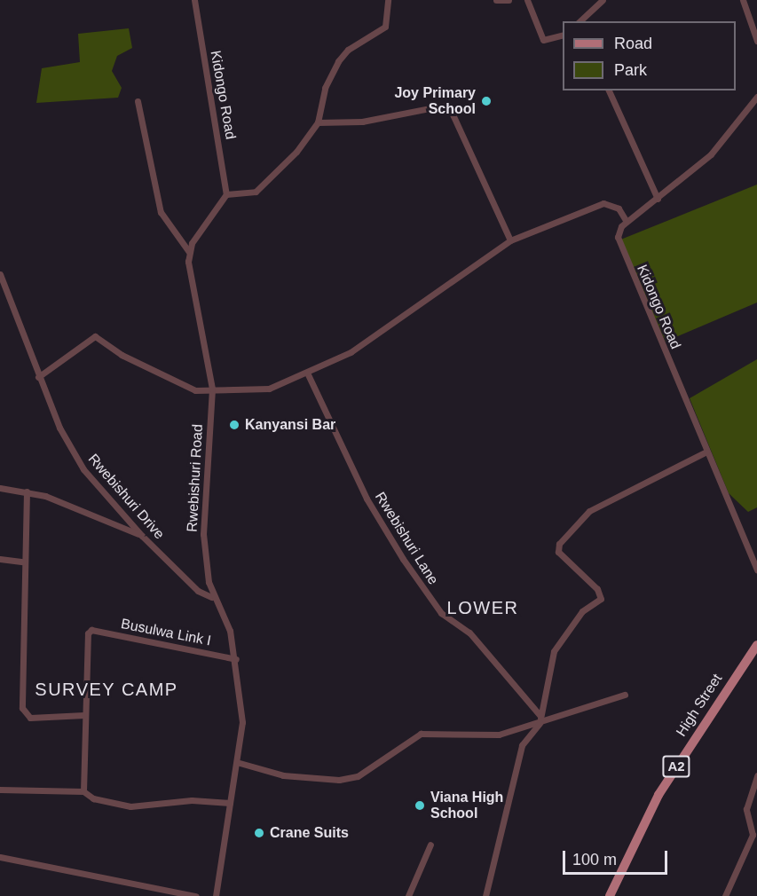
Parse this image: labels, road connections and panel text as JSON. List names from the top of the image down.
{
  "streets": {
    "main road": ["High Street", "A2"],
    "street": [
      "Kidongo Road",
      "Rwebishuri Road",
      "Rwebishuri Drive",
      "Rwebishuri Lane",
      "Busulwa Link I"
    ]
  },
  "crossings": [
    ["Rwebishuri Road", "Rwebishuri Drive"],
    ["Rwebishuri Road", "Busulwa Link I"]
  ],
  "districts": ["LOWER", "SURVEY CAMP"],
  "places": [
    "Joy Primary School",
    "Kanyansi Bar",
    "Viana High School",
    "Crane Suits"
  ],
  "legend": ["Road", "Park"],
  "scale_bar": "100 m"
}
